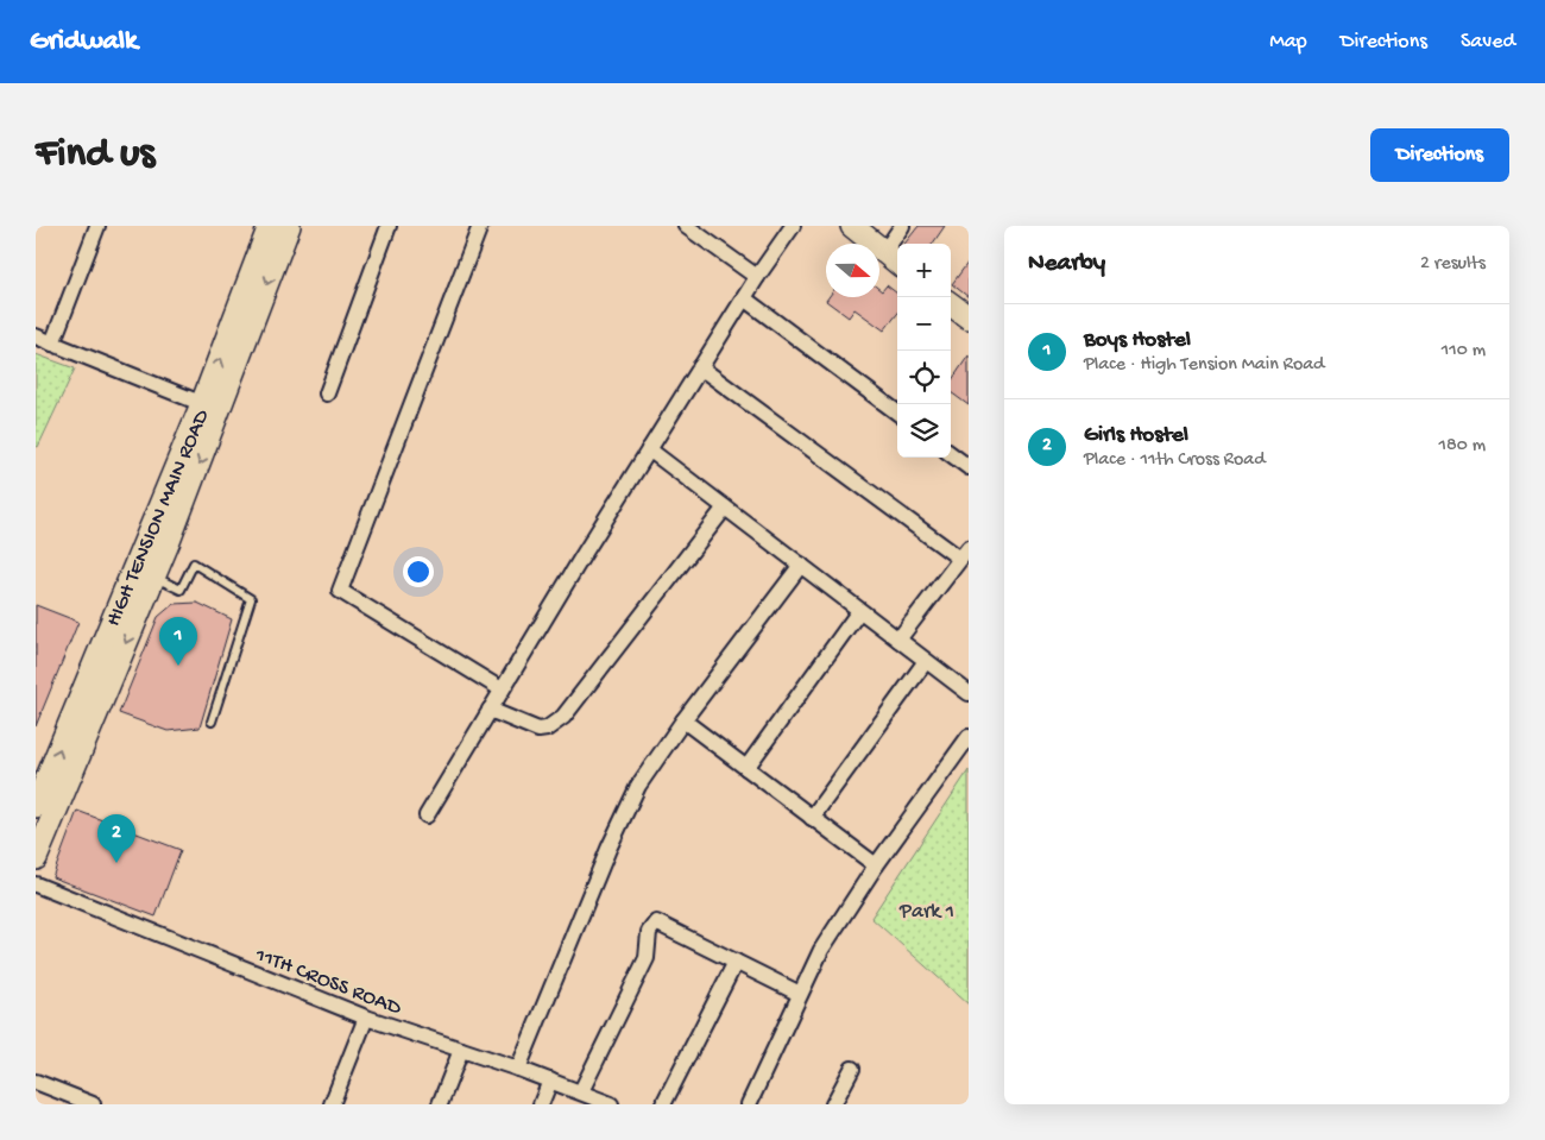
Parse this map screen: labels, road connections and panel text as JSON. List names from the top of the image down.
{
  "streets": {
    "main road": ["HIGH TENSION MAIN ROAD"],
    "street": ["11TH CROSS ROAD"]
  },
  "parks": ["Park 1"],
  "north": "right",
  "page": {
    "header": "Gridwalk",
    "nav": ["Map", "Directions", "Saved"],
    "buttons": "Directions",
    "title": "Find us",
    "heading": ["Nearby", "2 results"],
    "map_buttons": ["+", "−"],
    "list": [
      {
        "mark": "1",
        "name": "Boys Hostel",
        "note": "Place · High Tension Main Road",
        "value": "110 m"
      },
      {
        "mark": "2",
        "name": "Girls Hostel",
        "note": "Place · 11th Cross Road",
        "value": "180 m"
      }
    ],
    "pins": ["1", "2"]
  }
}
